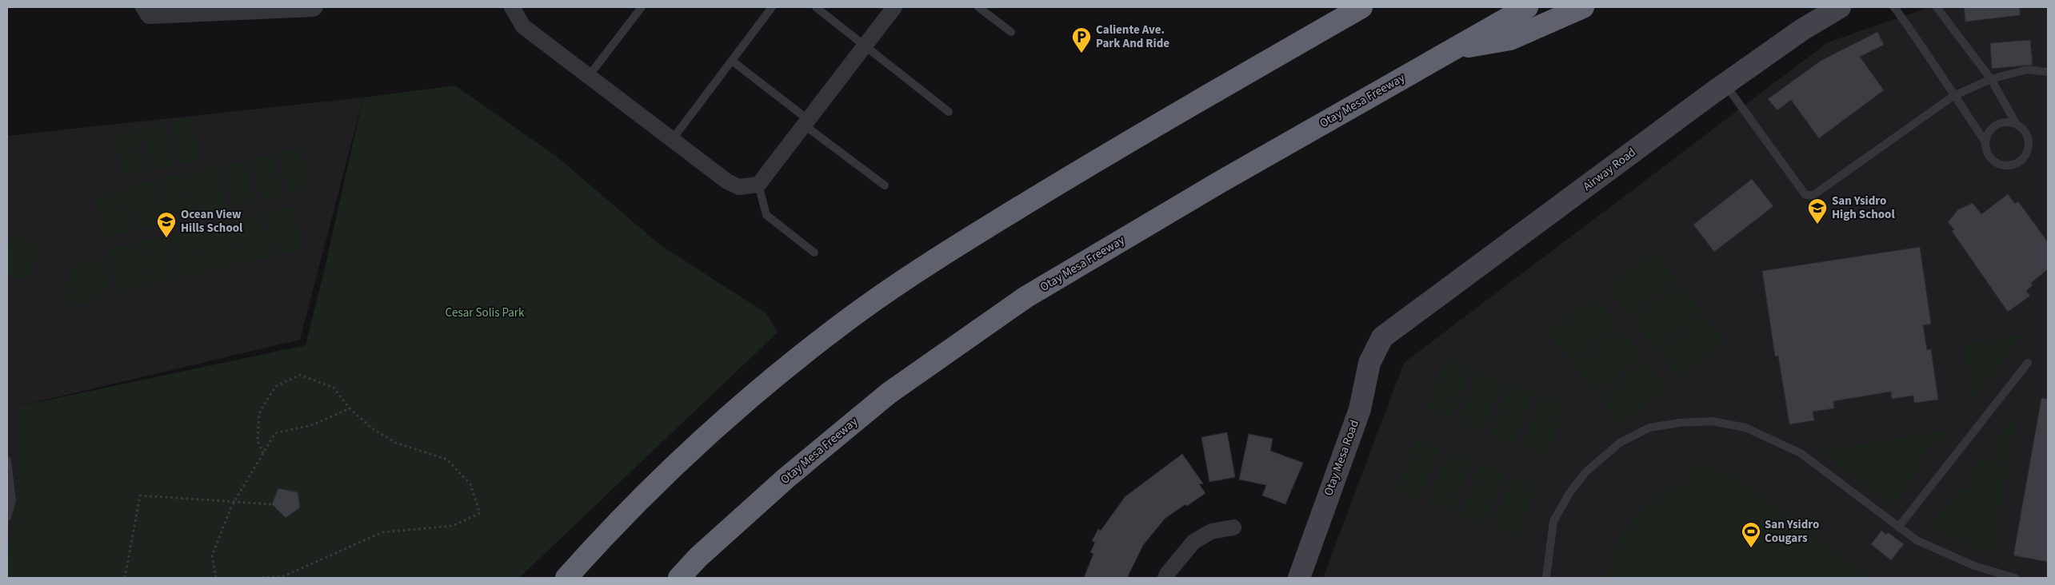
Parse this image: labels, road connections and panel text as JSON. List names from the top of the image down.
{
  "streets": {
    "highway": ["Otay Mesa Freeway"],
    "main road": ["Airway Road", "Otay Mesa Road"]
  },
  "crossings": [
    ["Airway Road", "Otay Mesa Road"]
  ],
  "parks": ["Cesar Solis Park"],
  "places": {
    "parking": ["Caliente Ave. Park And Ride"],
    "school or university": ["San Ysidro High School", "Ocean View Hills School"],
    "sports": ["San Ysidro Cougars"]
  }
}
